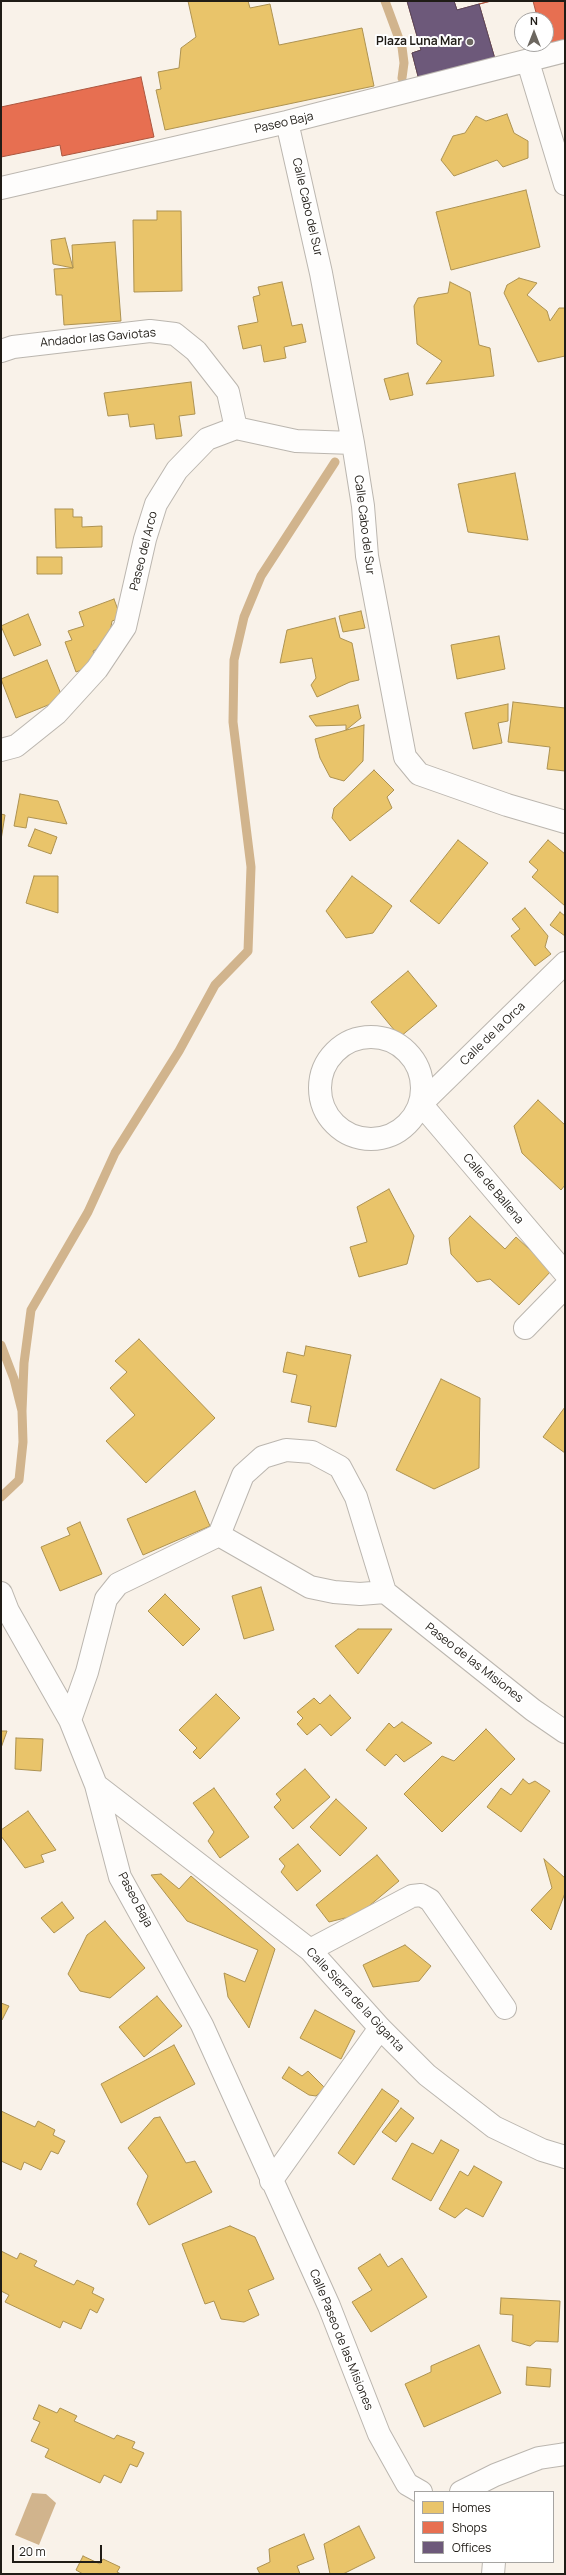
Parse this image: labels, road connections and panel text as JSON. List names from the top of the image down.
{
  "streets": {
    "street": [
      "Paseo Baja",
      "Calle Cabo del Sur",
      "Andador las Gaviotas",
      "Paseo del Arco",
      "Calle de la Orca",
      "Calle de Ballena",
      "Paseo de las Misiones",
      "Calle Sierra de la Giganta",
      "Calle Paseo de las Misiones"
    ]
  },
  "crossings": [
    ["Paseo Baja", "Calle Cabo del Sur"],
    ["Paseo Baja", "Calle Sierra de la Giganta"],
    ["Paseo Baja", "Calle Paseo de las Misiones"],
    ["Andador las Gaviotas", "Paseo del Arco"],
    ["Calle de la Orca", "Calle de Ballena"]
  ],
  "places": ["Plaza Luna Mar"],
  "legend": ["Homes", "Shops", "Offices"],
  "scale_bar": "20 m",
  "north": "top"
}
